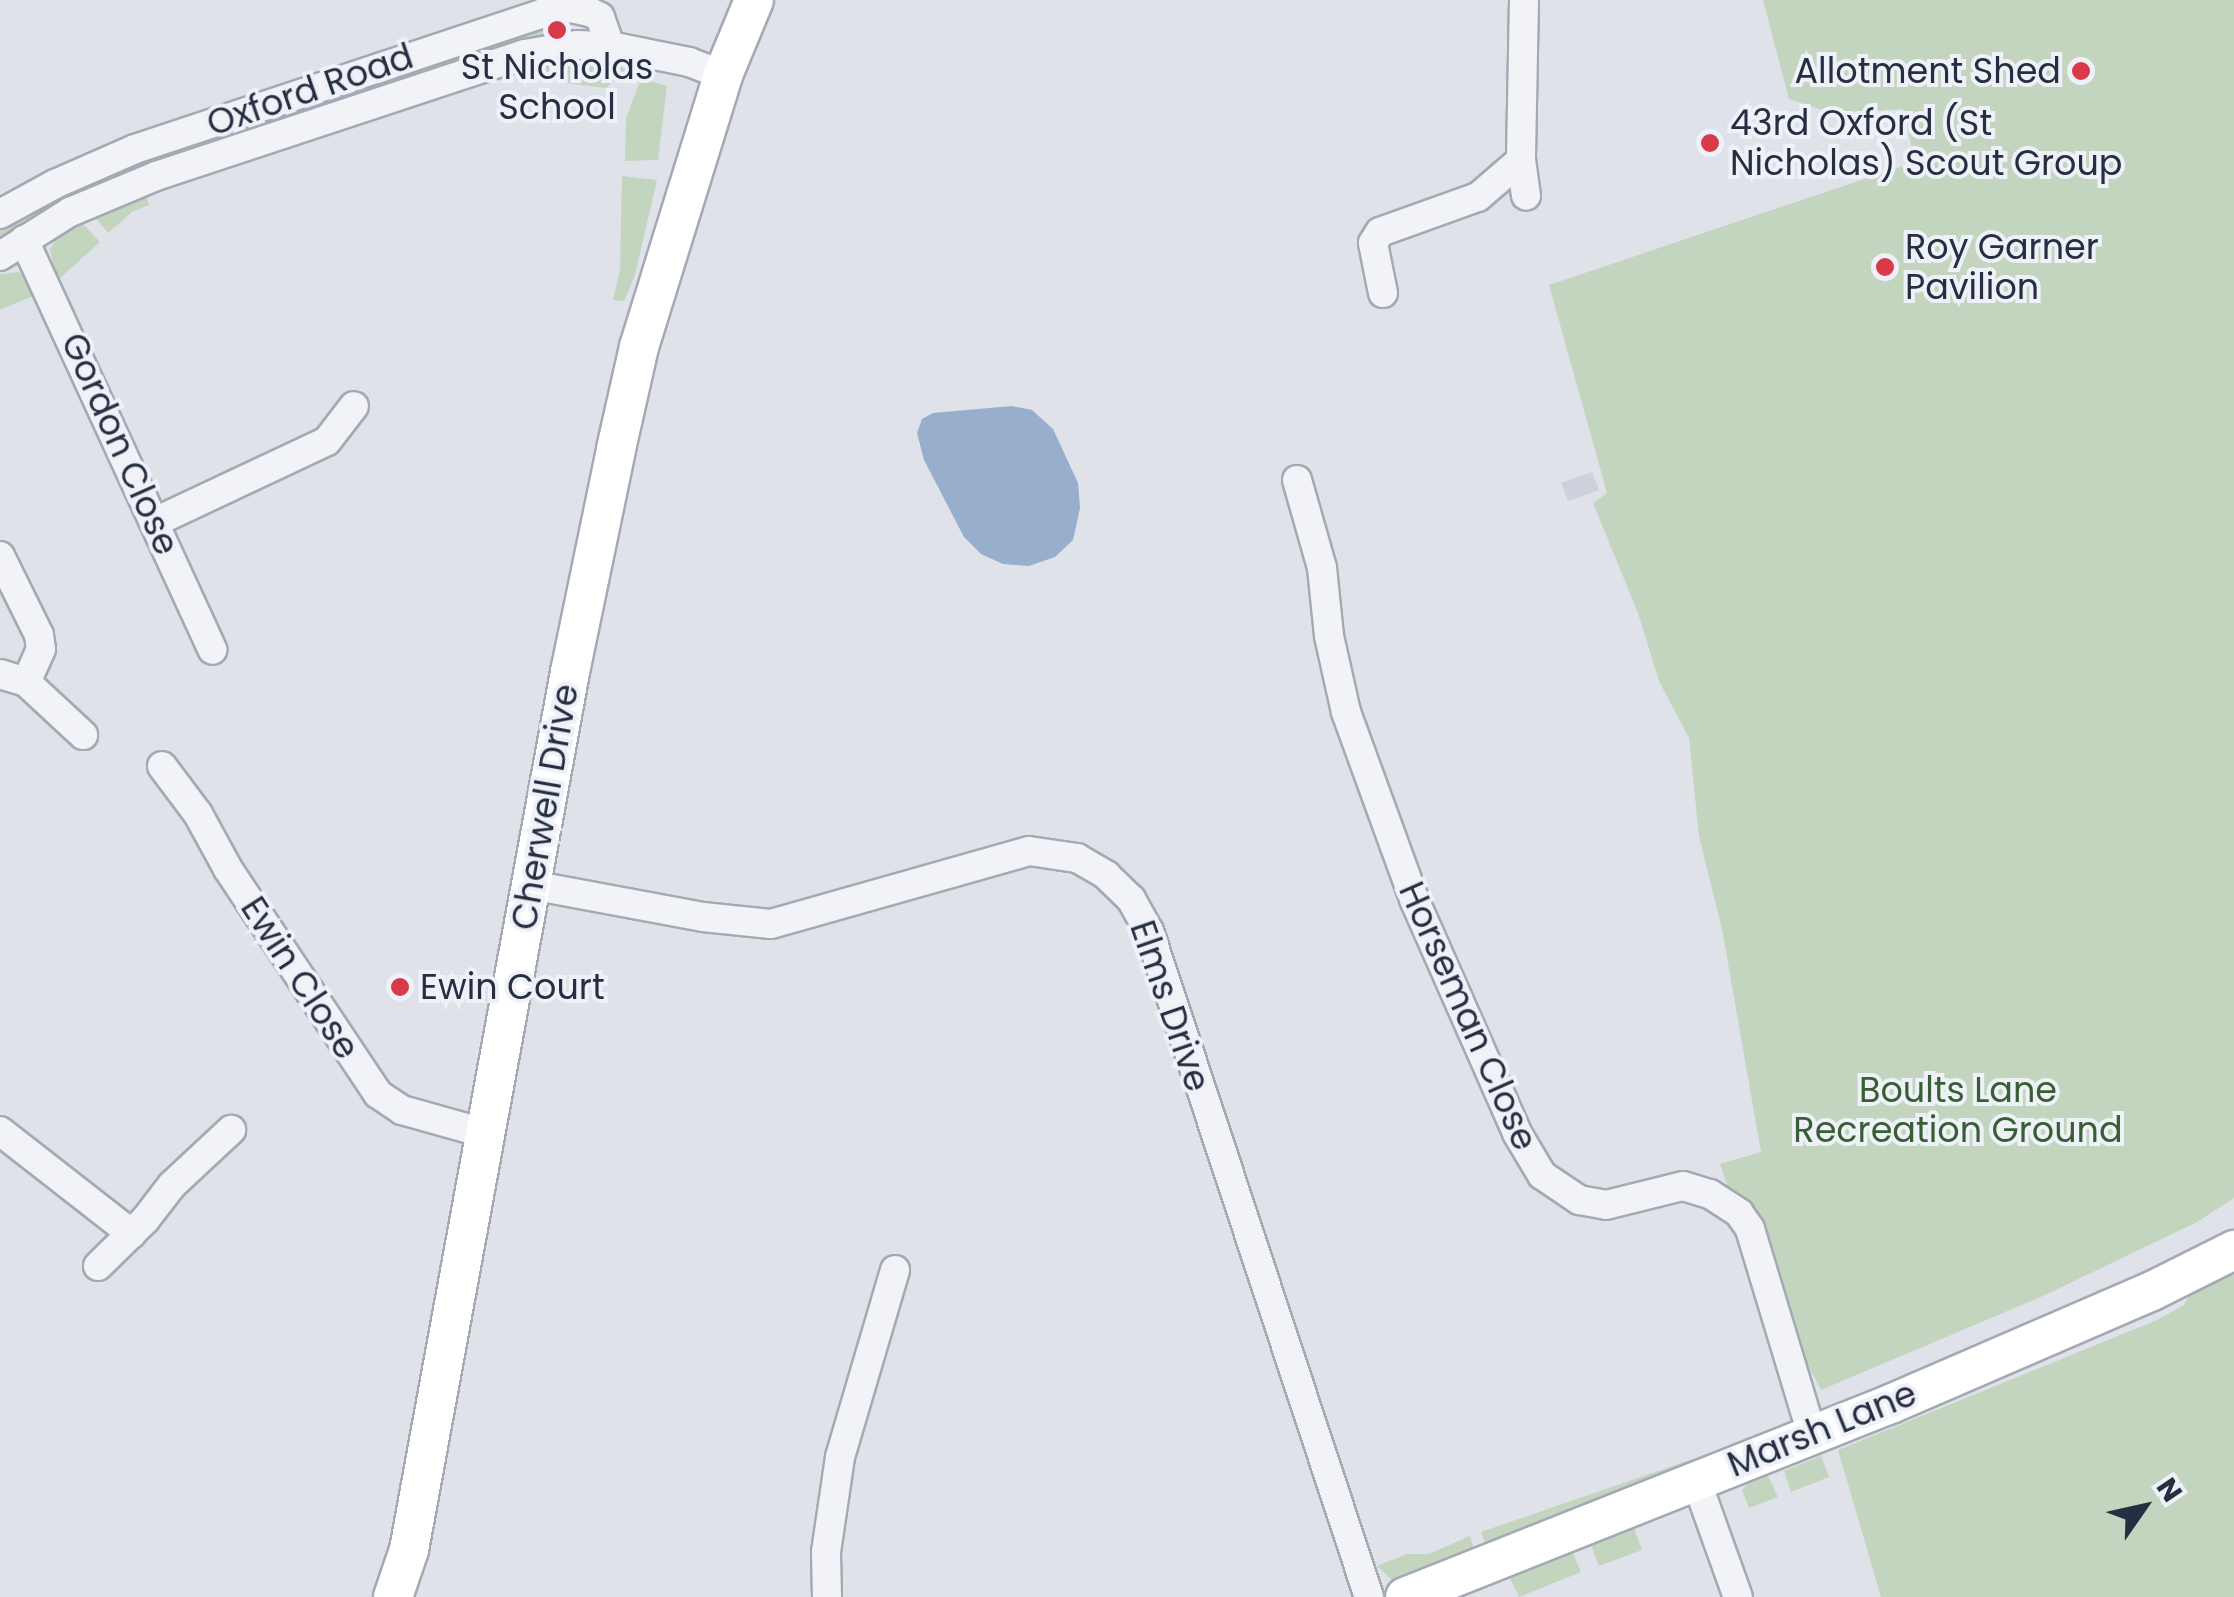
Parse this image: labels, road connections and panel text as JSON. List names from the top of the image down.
{
  "streets": {
    "main road": ["Cherwell Drive", "Marsh Lane"],
    "street": [
      "Oxford Road",
      "Gordon Close",
      "Ewin Close",
      "Elms Drive",
      "Horseman Close"
    ]
  },
  "crossings": [
    ["Oxford Road", "Gordon Close"],
    ["Oxford Road", "Cherwell Drive"],
    ["Cherwell Drive", "Ewin Close"],
    ["Cherwell Drive", "Elms Drive"],
    ["Horseman Close", "Marsh Lane"]
  ],
  "parks": ["Boults Lane Recreation Ground"],
  "places": [
    "St Nicholas School",
    "Allotment Shed",
    "43rd Oxford (St Nicholas) Scout Group",
    "Roy Garner Pavilion",
    "Ewin Court"
  ],
  "north": "top right"
}
